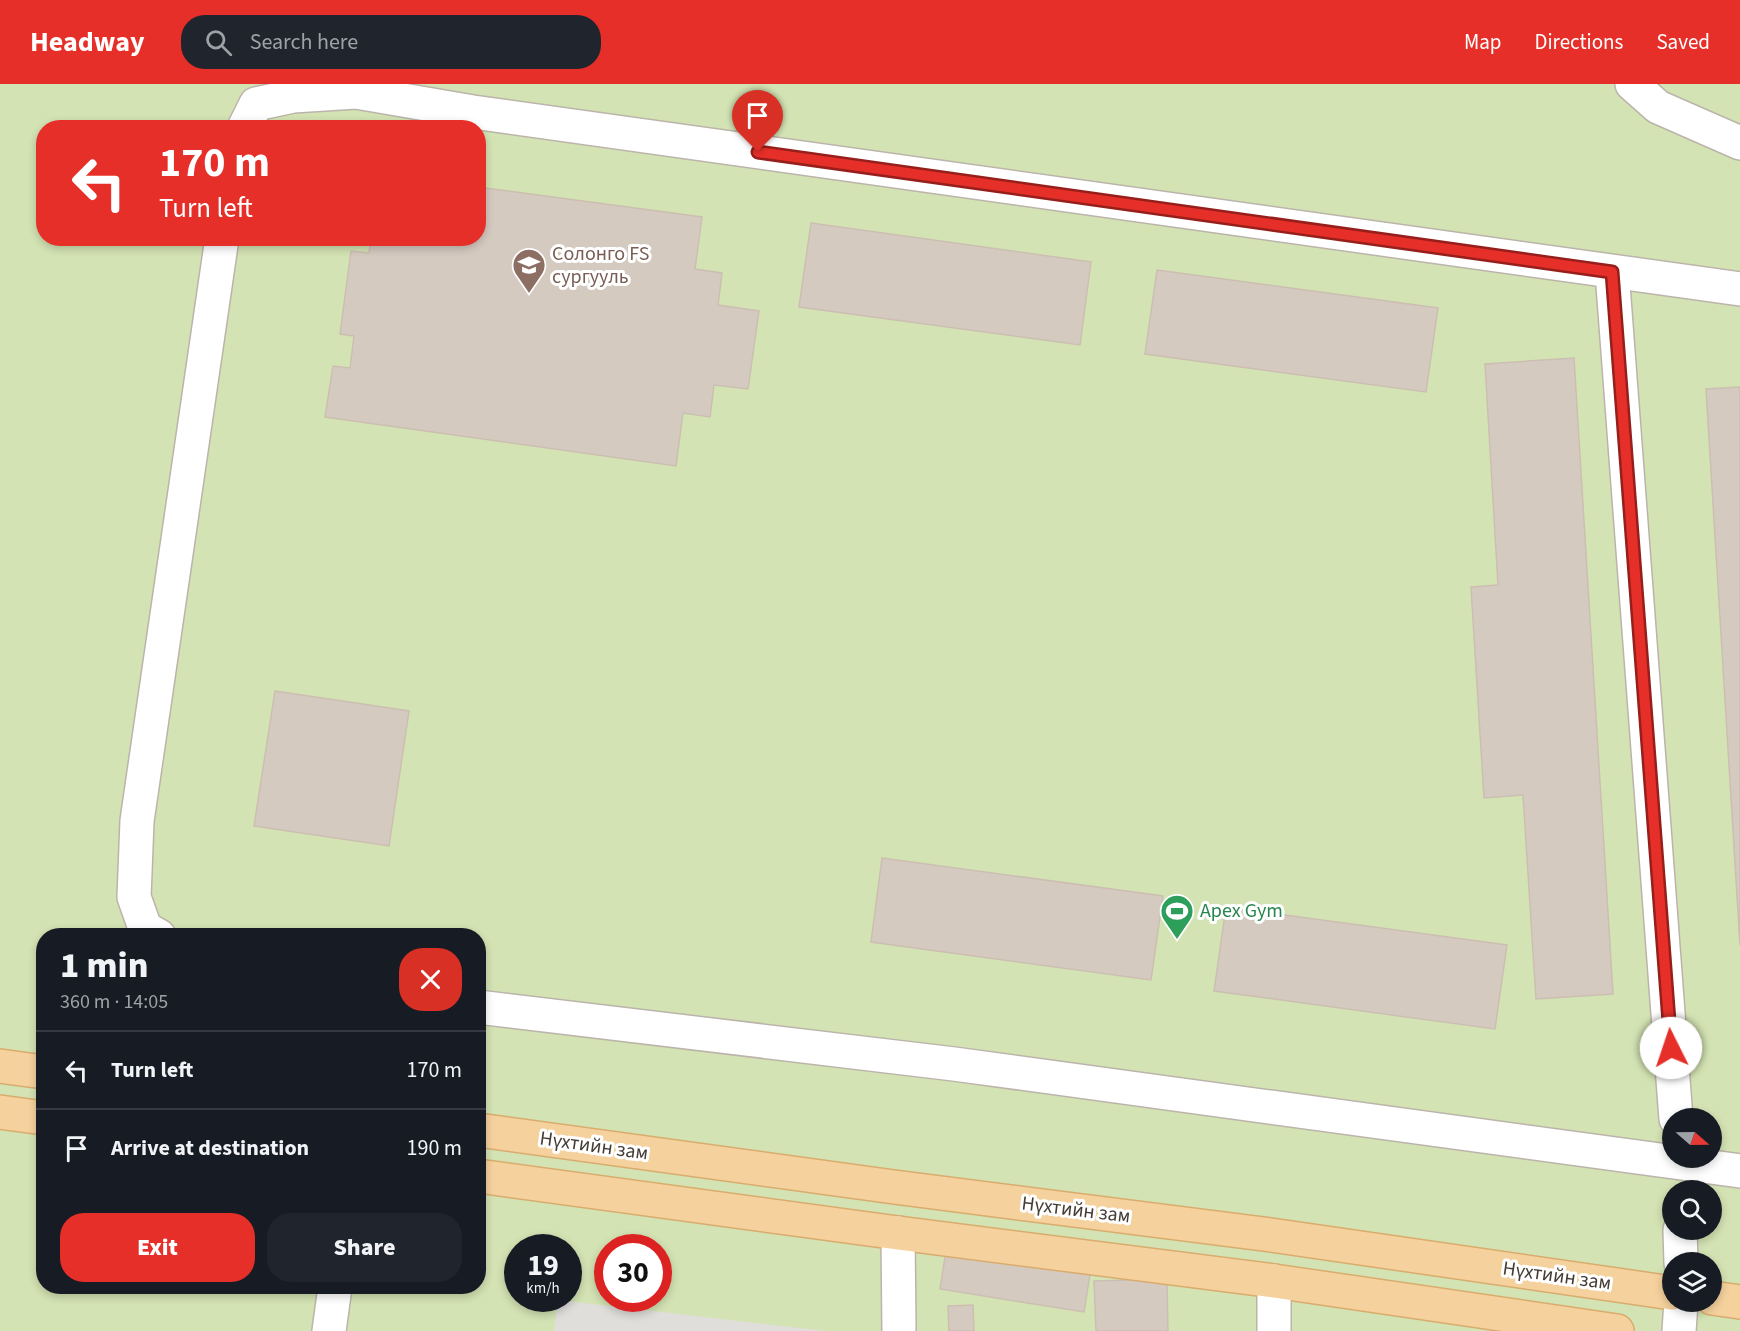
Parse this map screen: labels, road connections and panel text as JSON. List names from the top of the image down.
{
  "streets": {
    "main road": ["Нүхтийн зам"]
  },
  "places": {
    "school or university": ["Солонго FS сургууль"],
    "sports": ["Apex Gym"]
  },
  "north": "right",
  "page": {
    "header": "Headway",
    "search": "Search here",
    "nav": ["Map", "Directions", "Saved"],
    "turn": ["170 m", "Turn left"],
    "heading": ["1 min", "360 m · 14:05"],
    "list": [
      {
        "name": "Turn left",
        "value": "170 m"
      },
      {
        "name": "Arrive at destination",
        "value": "190 m"
      }
    ],
    "buttons": ["Exit", "Share"],
    "speed": "19 km/h",
    "limit": "30"
  }
}
